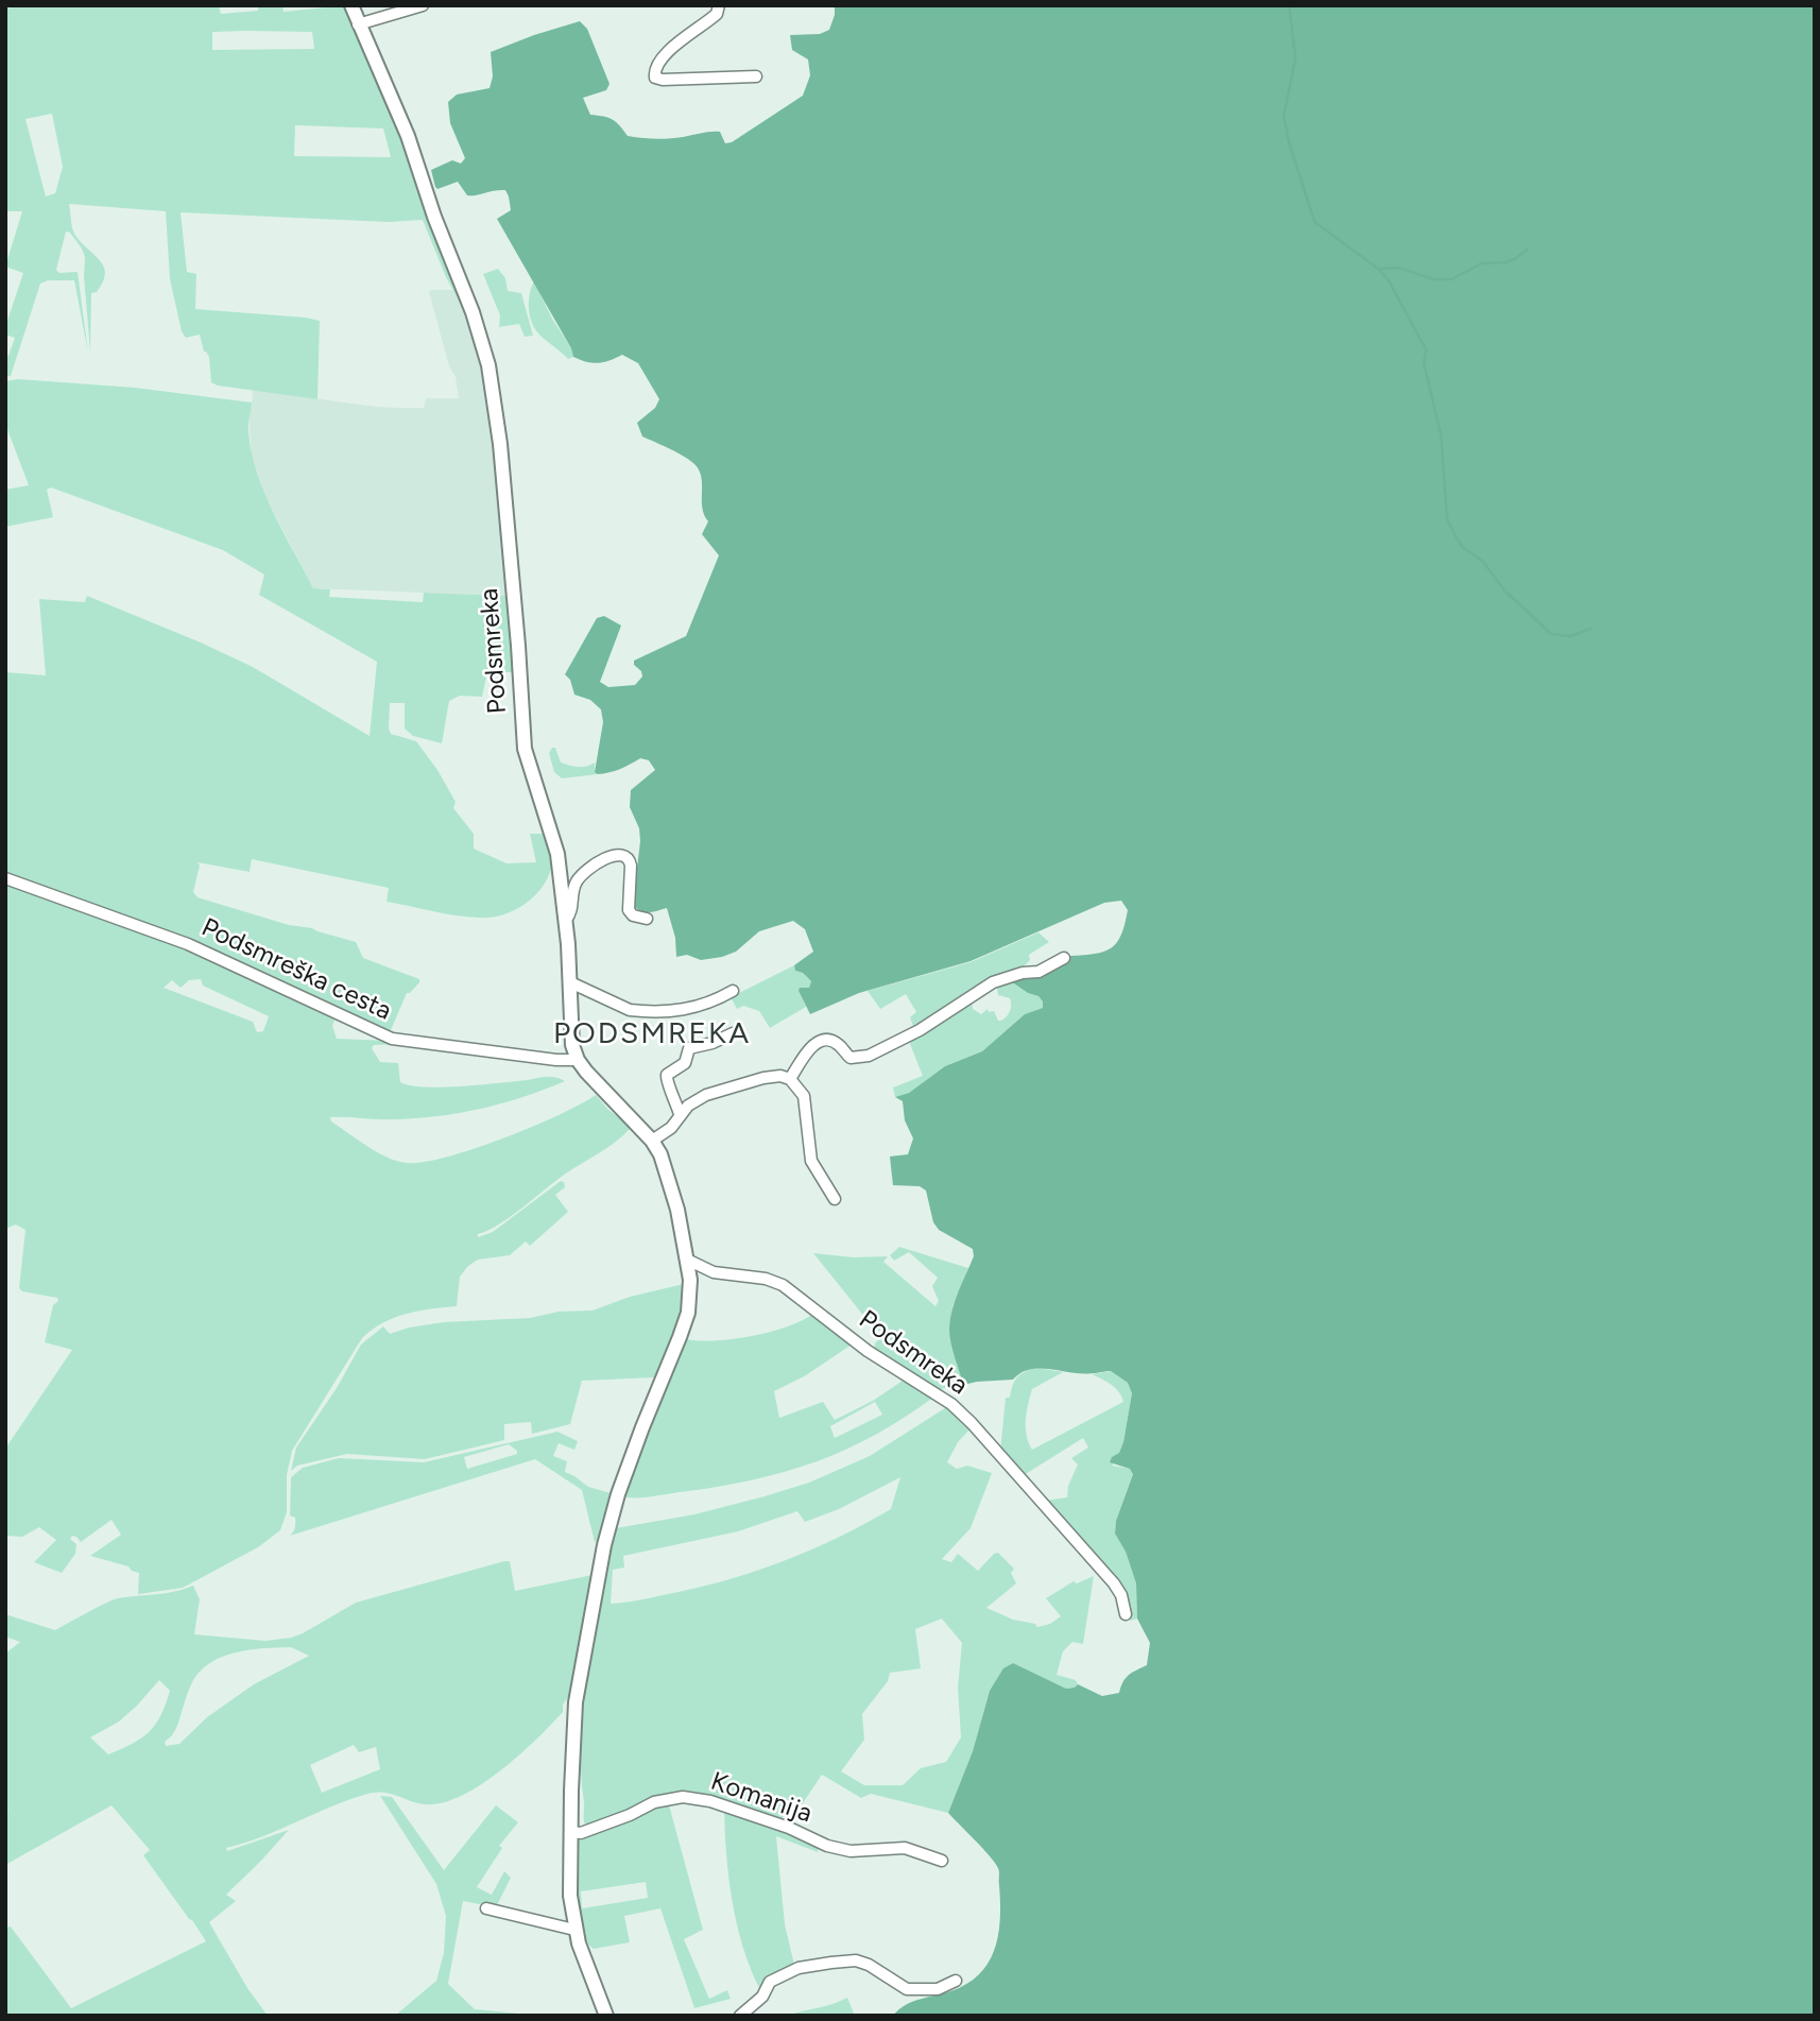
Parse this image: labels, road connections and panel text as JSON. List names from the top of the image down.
{
  "streets": {
    "street": ["Podsmreka", "Podsmreška cesta", "Komanija"]
  },
  "crossings": [
    ["Podsmreka", "Podsmreška cesta"]
  ],
  "districts": ["PODSMREKA"]
}
